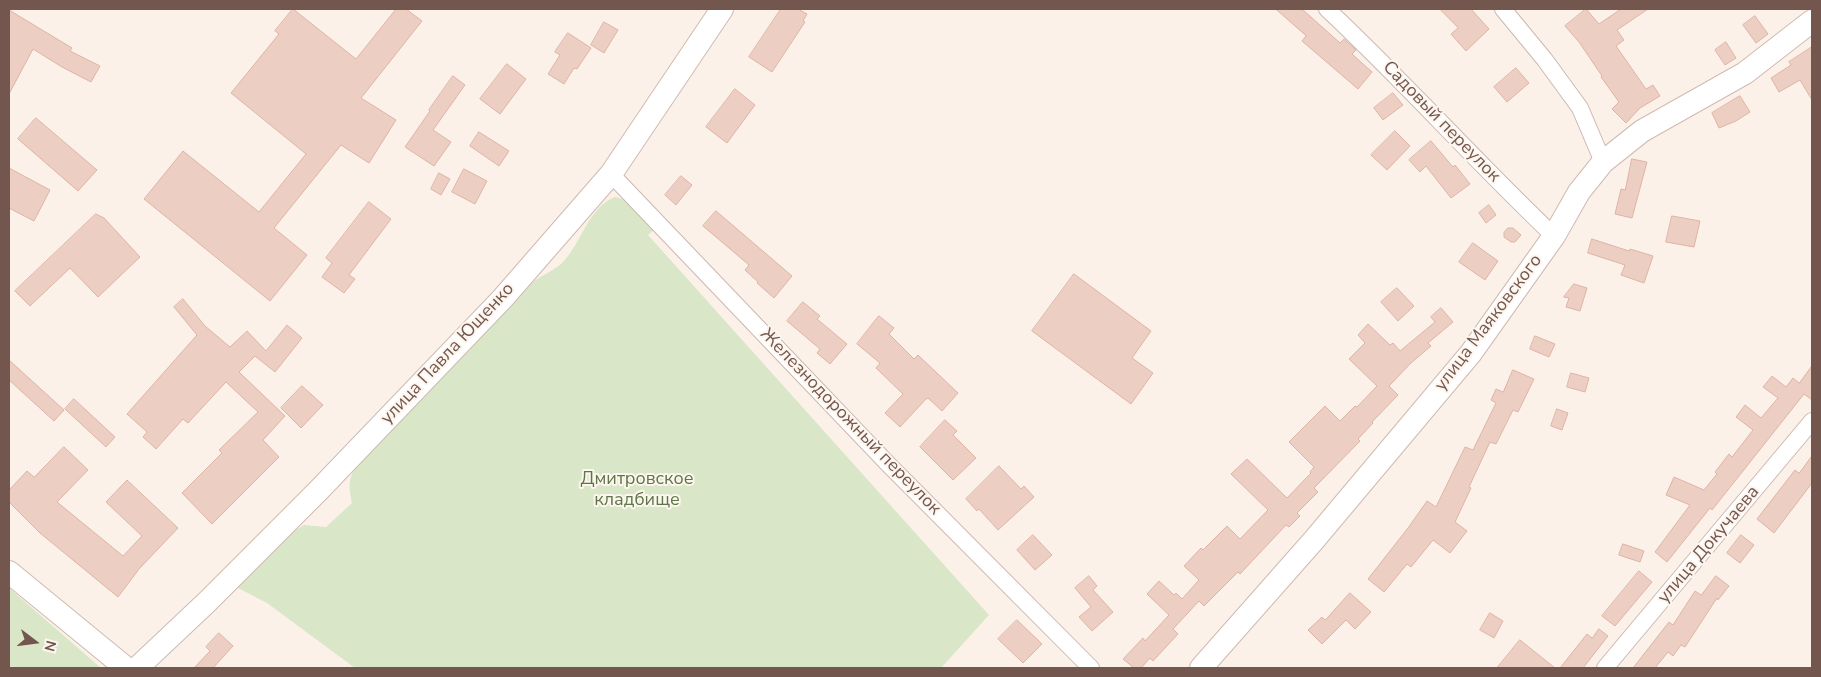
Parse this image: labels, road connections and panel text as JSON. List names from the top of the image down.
{
  "streets": {
    "street": [
      "Садовый переулок",
      "улица Маяковского",
      "улица Павла Ющенко",
      "Железнодорожный переулок",
      "улица Докучаева"
    ]
  },
  "crossings": [
    ["Садовый переулок", "улица Маяковского"],
    ["улица Павла Ющенко", "Железнодорожный переулок"]
  ],
  "parks": ["Дмитровское кладбище"],
  "north": "right"
}
